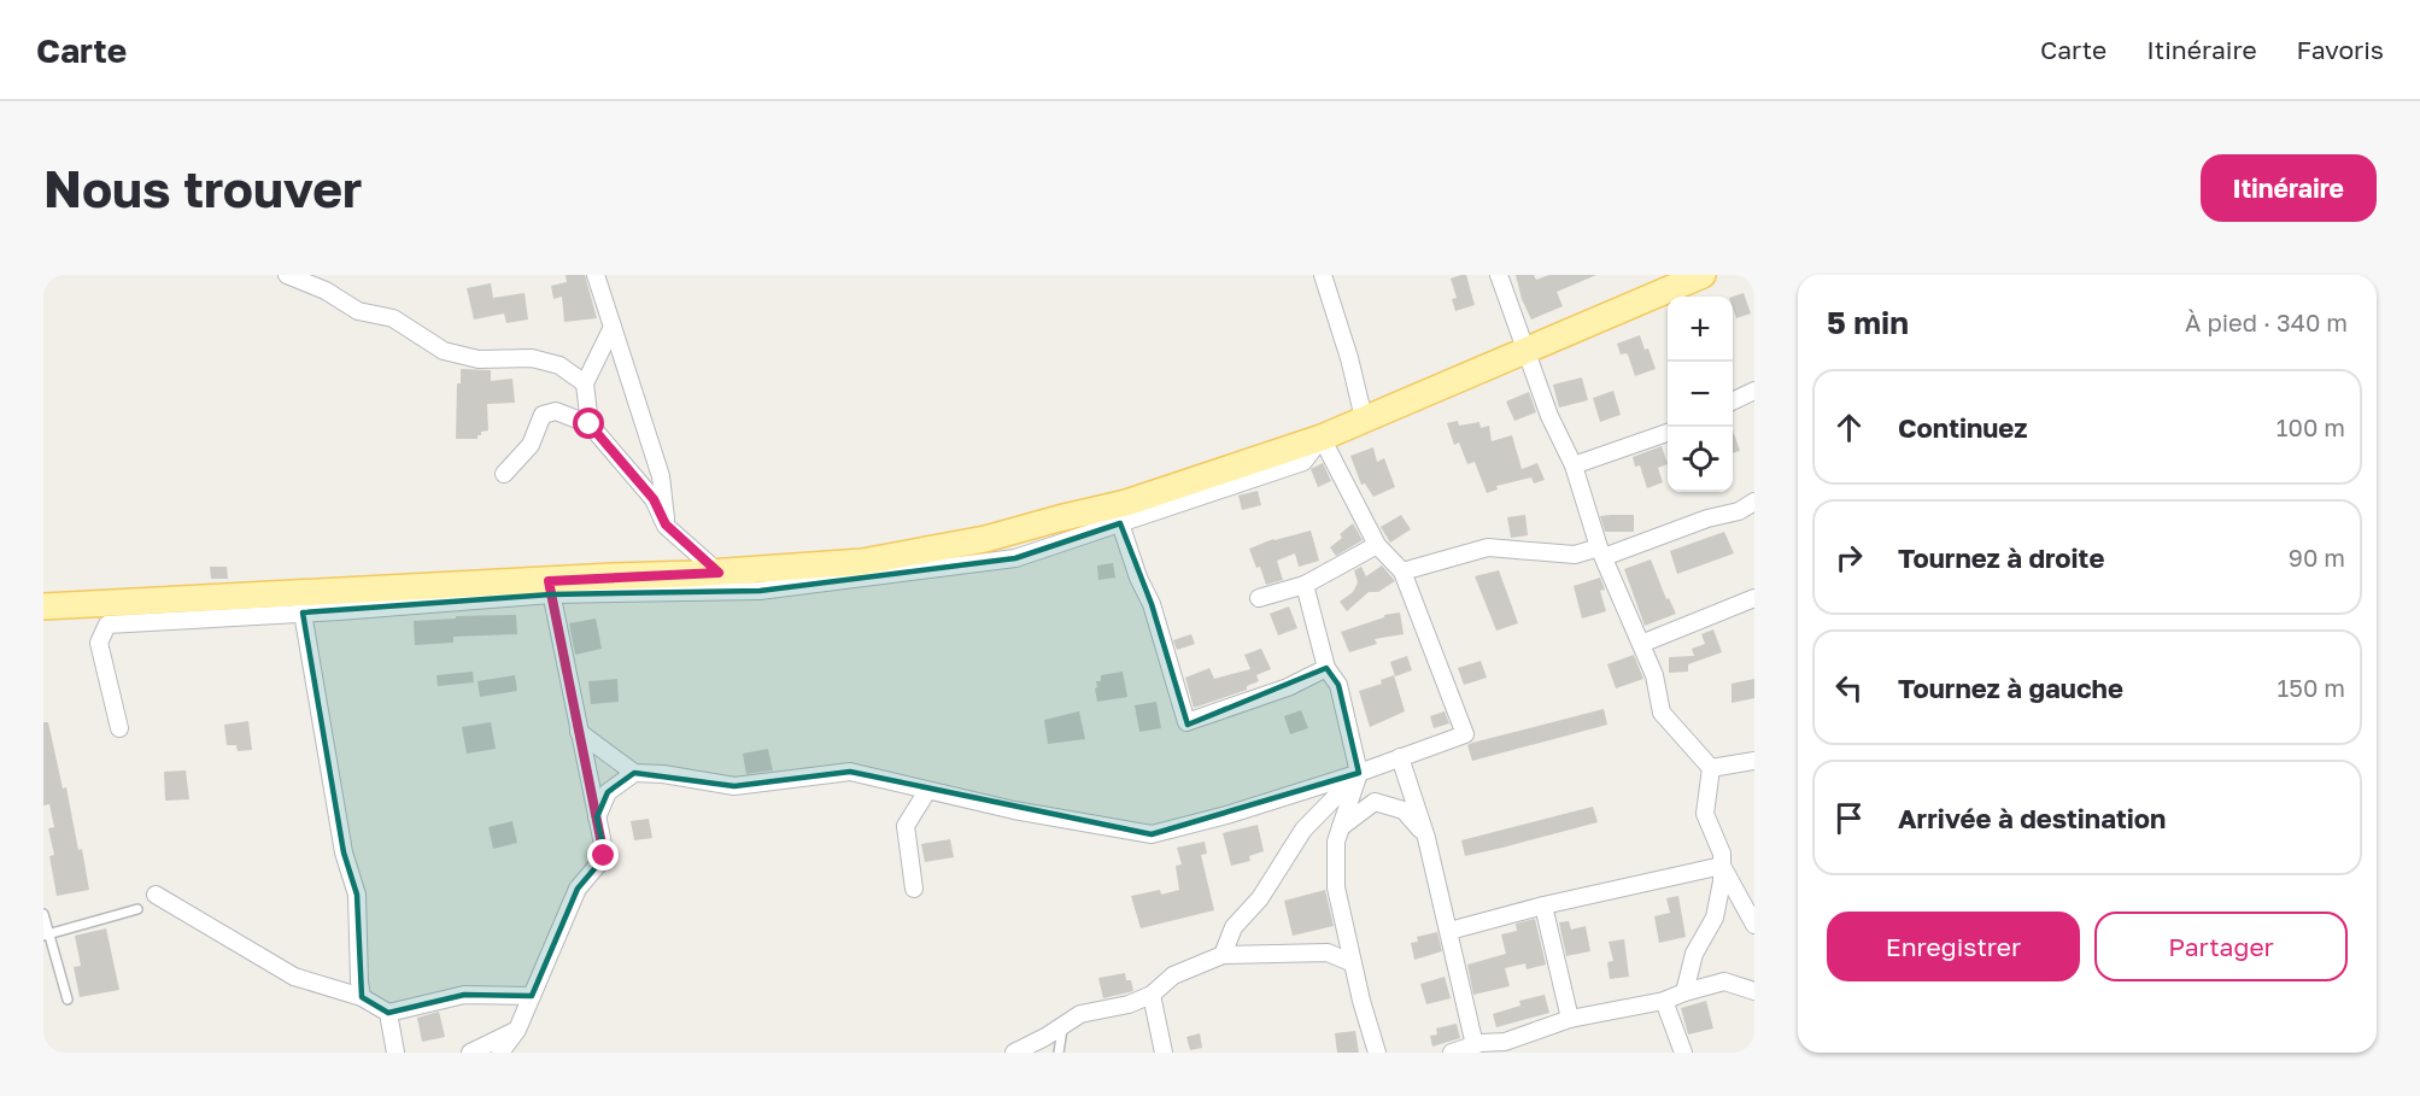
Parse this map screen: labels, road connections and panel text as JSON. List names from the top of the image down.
{
  "page": {
    "header": "Carte",
    "nav": ["Carte", "Itinéraire", "Favoris"],
    "buttons": [
      "Itinéraire",
      ["Enregistrer", "Partager"]
    ],
    "title": "Nous trouver",
    "heading": ["5 min", "À pied · 340 m"],
    "map_buttons": ["+", "−"],
    "list": [
      ["Continuez", "100 m"],
      ["Tournez à droite", "90 m"],
      ["Tournez à gauche", "150 m"],
      "Arrivée à destination"
    ]
  }
}
